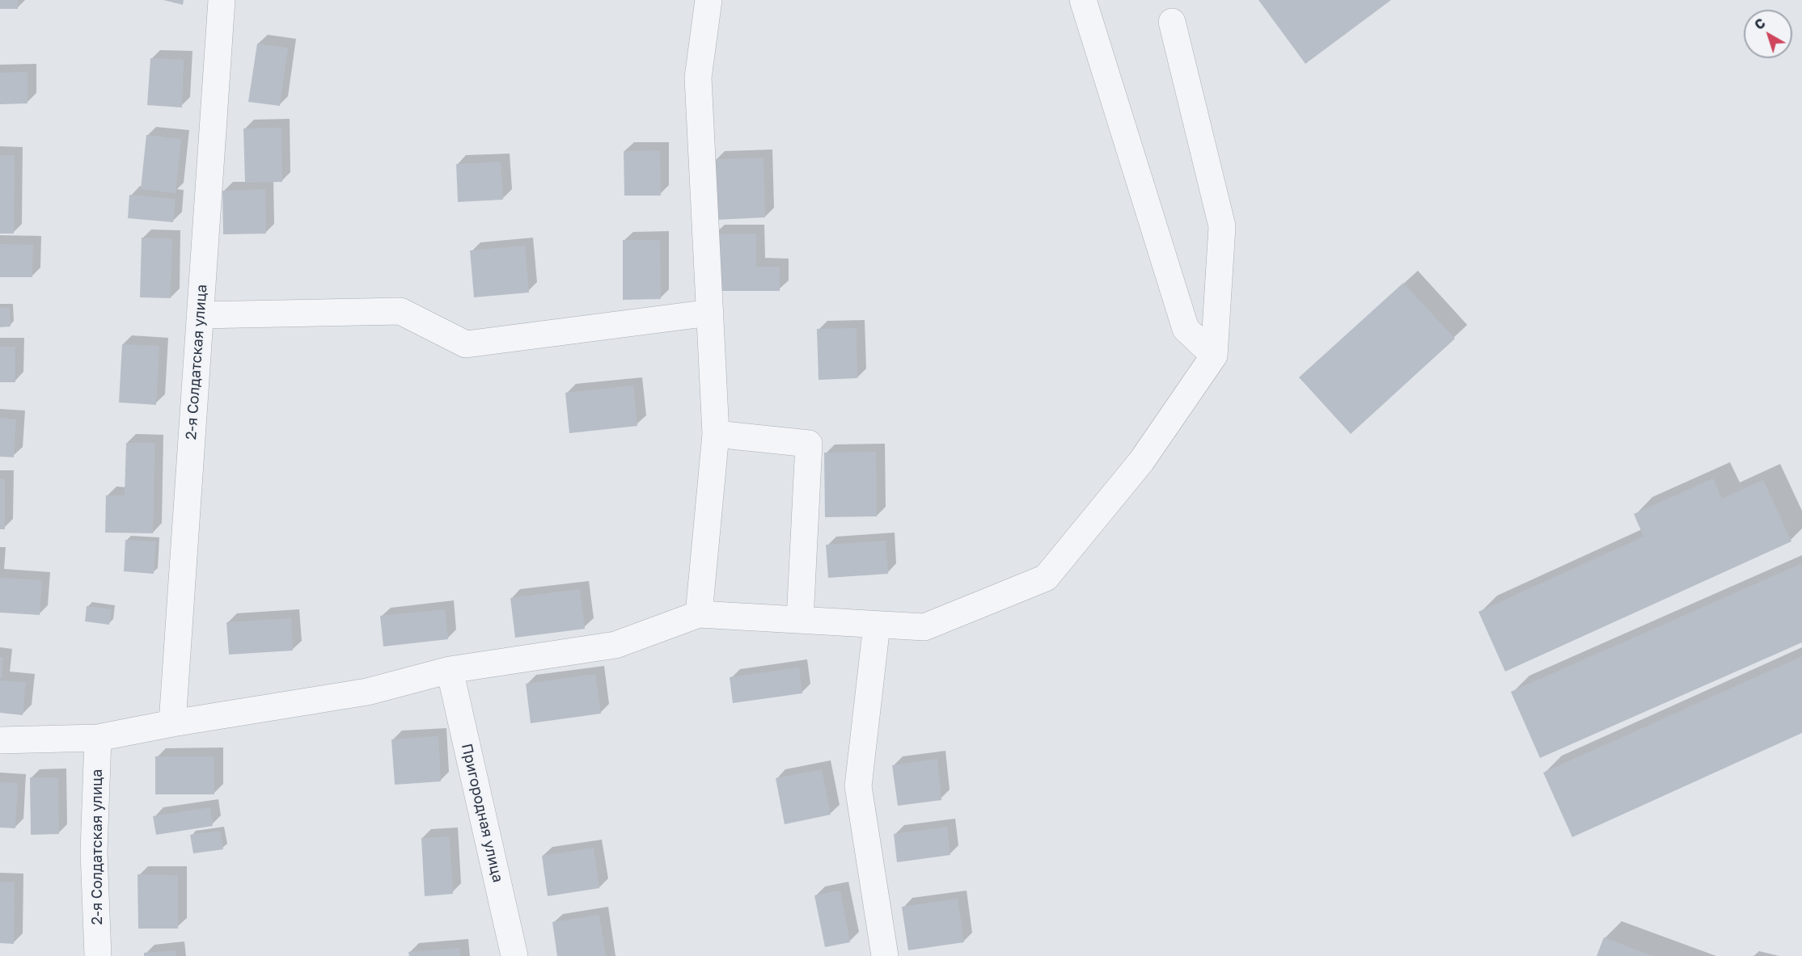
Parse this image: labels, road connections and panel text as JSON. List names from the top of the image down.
{
  "streets": {
    "street": ["2-я Солдатская улица", "Пригородная улица"]
  },
  "north": "top left"
}
